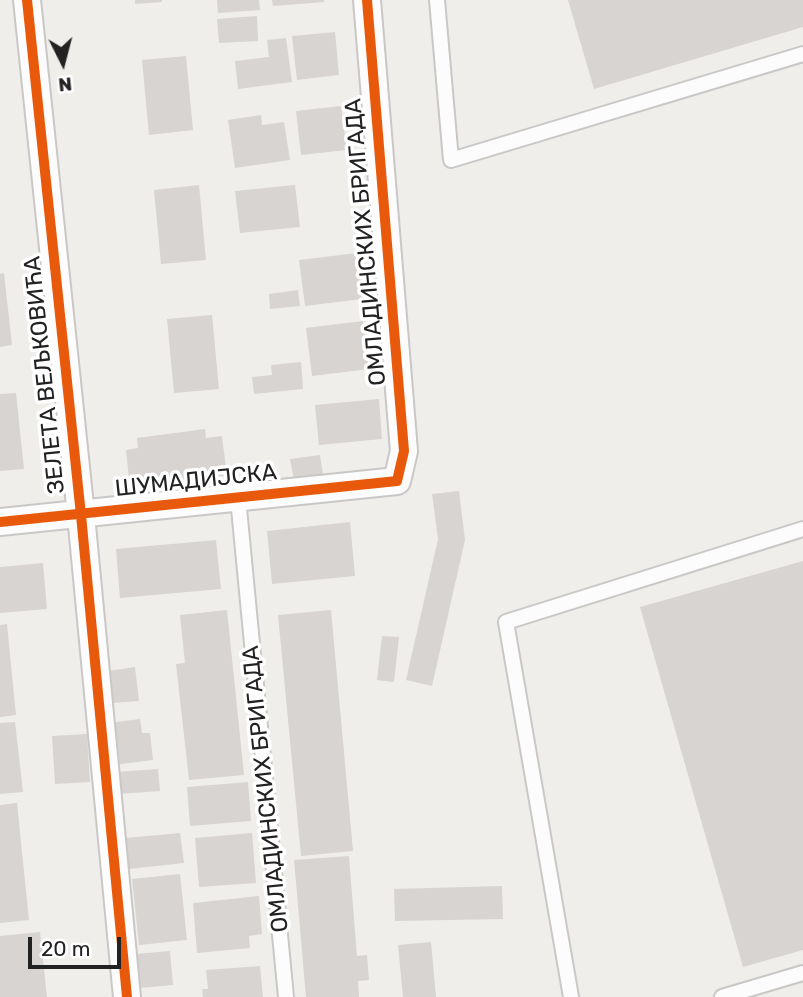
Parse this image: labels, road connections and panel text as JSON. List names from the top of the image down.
{
  "streets": {
    "street": ["ОМЛАДИНСКИХ БРИГАДА", "ЗЕЛЕТА ВЕЉКОВИЋА", "ШУМАДИЈСКА"]
  },
  "crossings": [
    ["ОМЛАДИНСКИХ БРИГАДА", "ШУМАДИЈСКА"],
    ["ЗЕЛЕТА ВЕЉКОВИЋА", "ШУМАДИЈСКА"]
  ],
  "scale_bar": "20 m",
  "north": "bottom"
}
